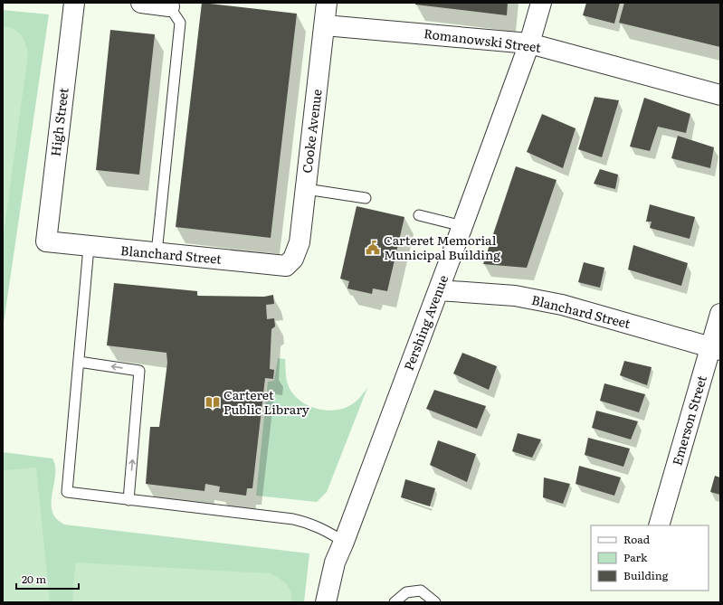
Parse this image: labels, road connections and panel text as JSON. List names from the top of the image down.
{
  "streets": {
    "street": [
      "Romanowski Street",
      "High Street",
      "Cooke Avenue",
      "Blanchard Street",
      "Pershing Avenue",
      "Emerson Street"
    ]
  },
  "crossings": [
    ["Romanowski Street", "Cooke Avenue"],
    ["Romanowski Street", "Pershing Avenue"],
    ["High Street", "Blanchard Street"],
    ["Cooke Avenue", "Blanchard Street"],
    ["Blanchard Street", "Pershing Avenue"],
    ["Blanchard Street", "Emerson Street"]
  ],
  "places": {
    "public building": ["Carteret Memorial Municipal Building"],
    "library": ["Carteret Public Library"]
  },
  "legend": ["Road", "Park", "Building"],
  "scale_bar": "20 m"
}
